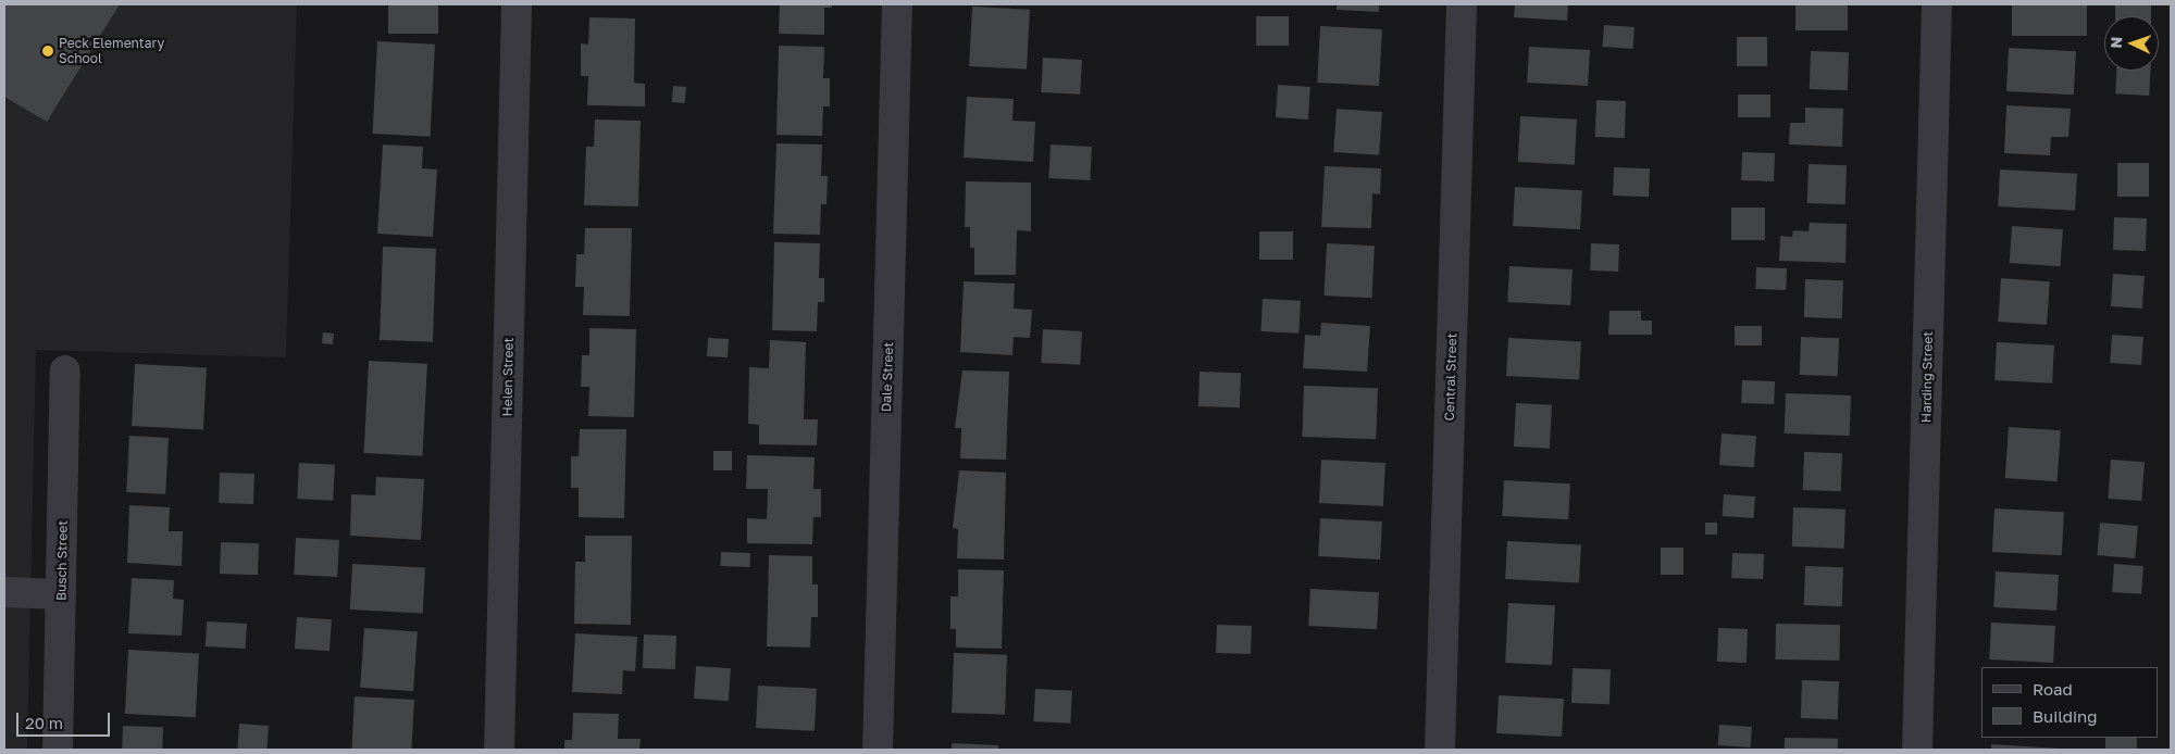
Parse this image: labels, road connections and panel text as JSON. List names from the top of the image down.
{
  "streets": {
    "street": [
      "Helen Street",
      "Dale Street",
      "Central Street",
      "Harding Street",
      "Busch Street"
    ]
  },
  "places": ["Peck Elementary School"],
  "legend": ["Road", "Building"],
  "scale_bar": "20 m",
  "north": "left"
}
